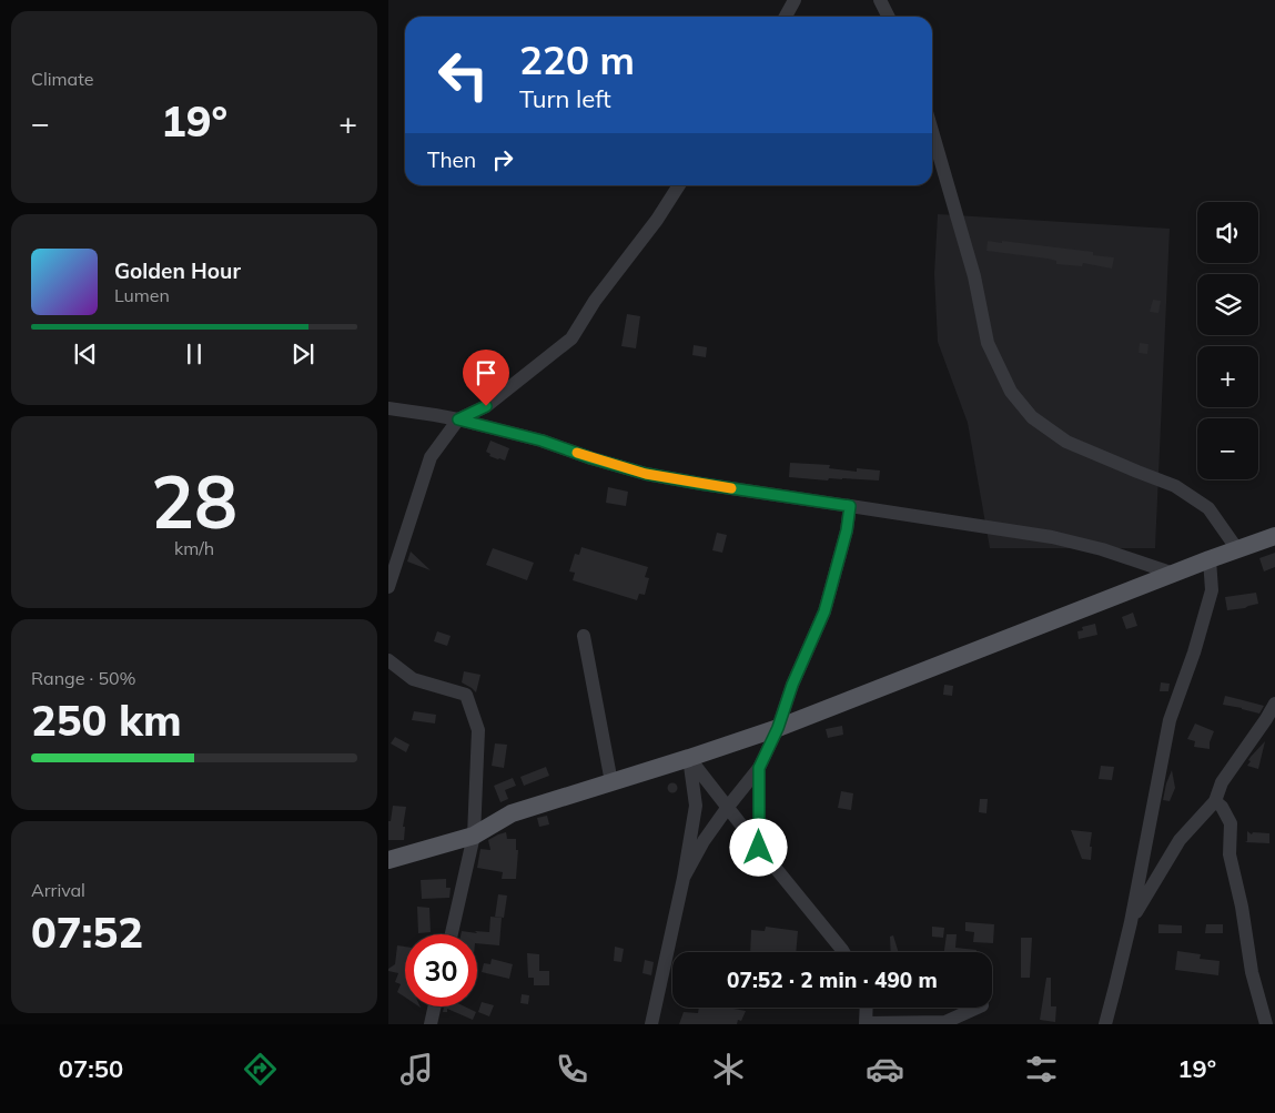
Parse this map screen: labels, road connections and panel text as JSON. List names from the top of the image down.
{
  "page": {
    "tile": [
      "Climate",
      ["28", "km/h"],
      ["Range · 50%", "250 km"],
      ["Arrival", "07:52"]
    ],
    "turn": ["220 m", "Turn left"],
    "heat": ["−", "19°", "+"],
    "then": "Then",
    "map_buttons": ["+", "−"],
    "song": ["Golden Hour", "Lumen"],
    "limit": "30",
    "trip": "07:52 · 2 min · 490 m",
    "tabs": ["07:50", "19°"]
  }
}
